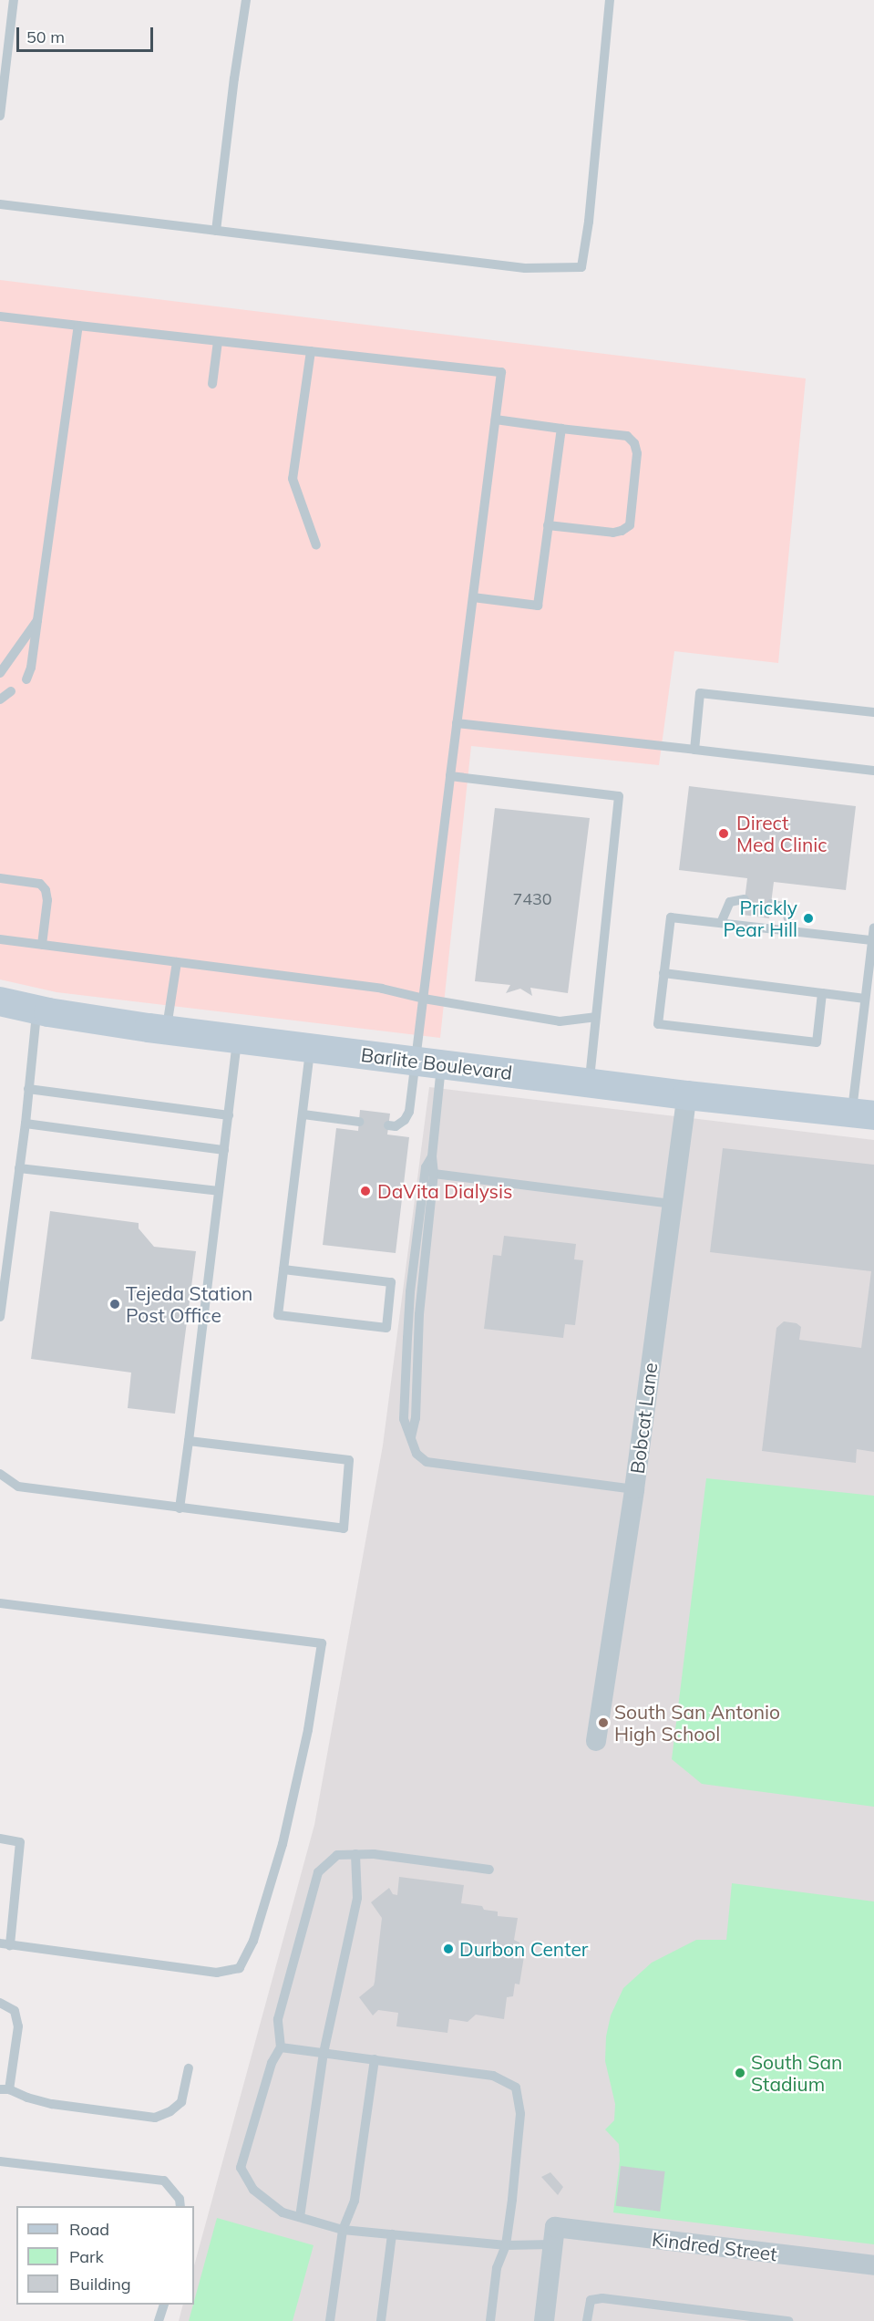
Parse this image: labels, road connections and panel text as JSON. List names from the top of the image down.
{
  "streets": {
    "street": ["Barlite Boulevard", "Bobcat Lane", "Kindred Street"]
  },
  "crossings": [
    ["Barlite Boulevard", "Bobcat Lane"]
  ],
  "places": [
    "Direct Med Clinic",
    "Prickly Pear Hill",
    "DaVita Dialysis",
    "Tejeda Station Post Office",
    "South San Antonio High School",
    "Durbon Center",
    "South San Stadium"
  ],
  "house_numbers": ["7430"],
  "legend": ["Road", "Park", "Building"],
  "scale_bar": "50 m"
}
